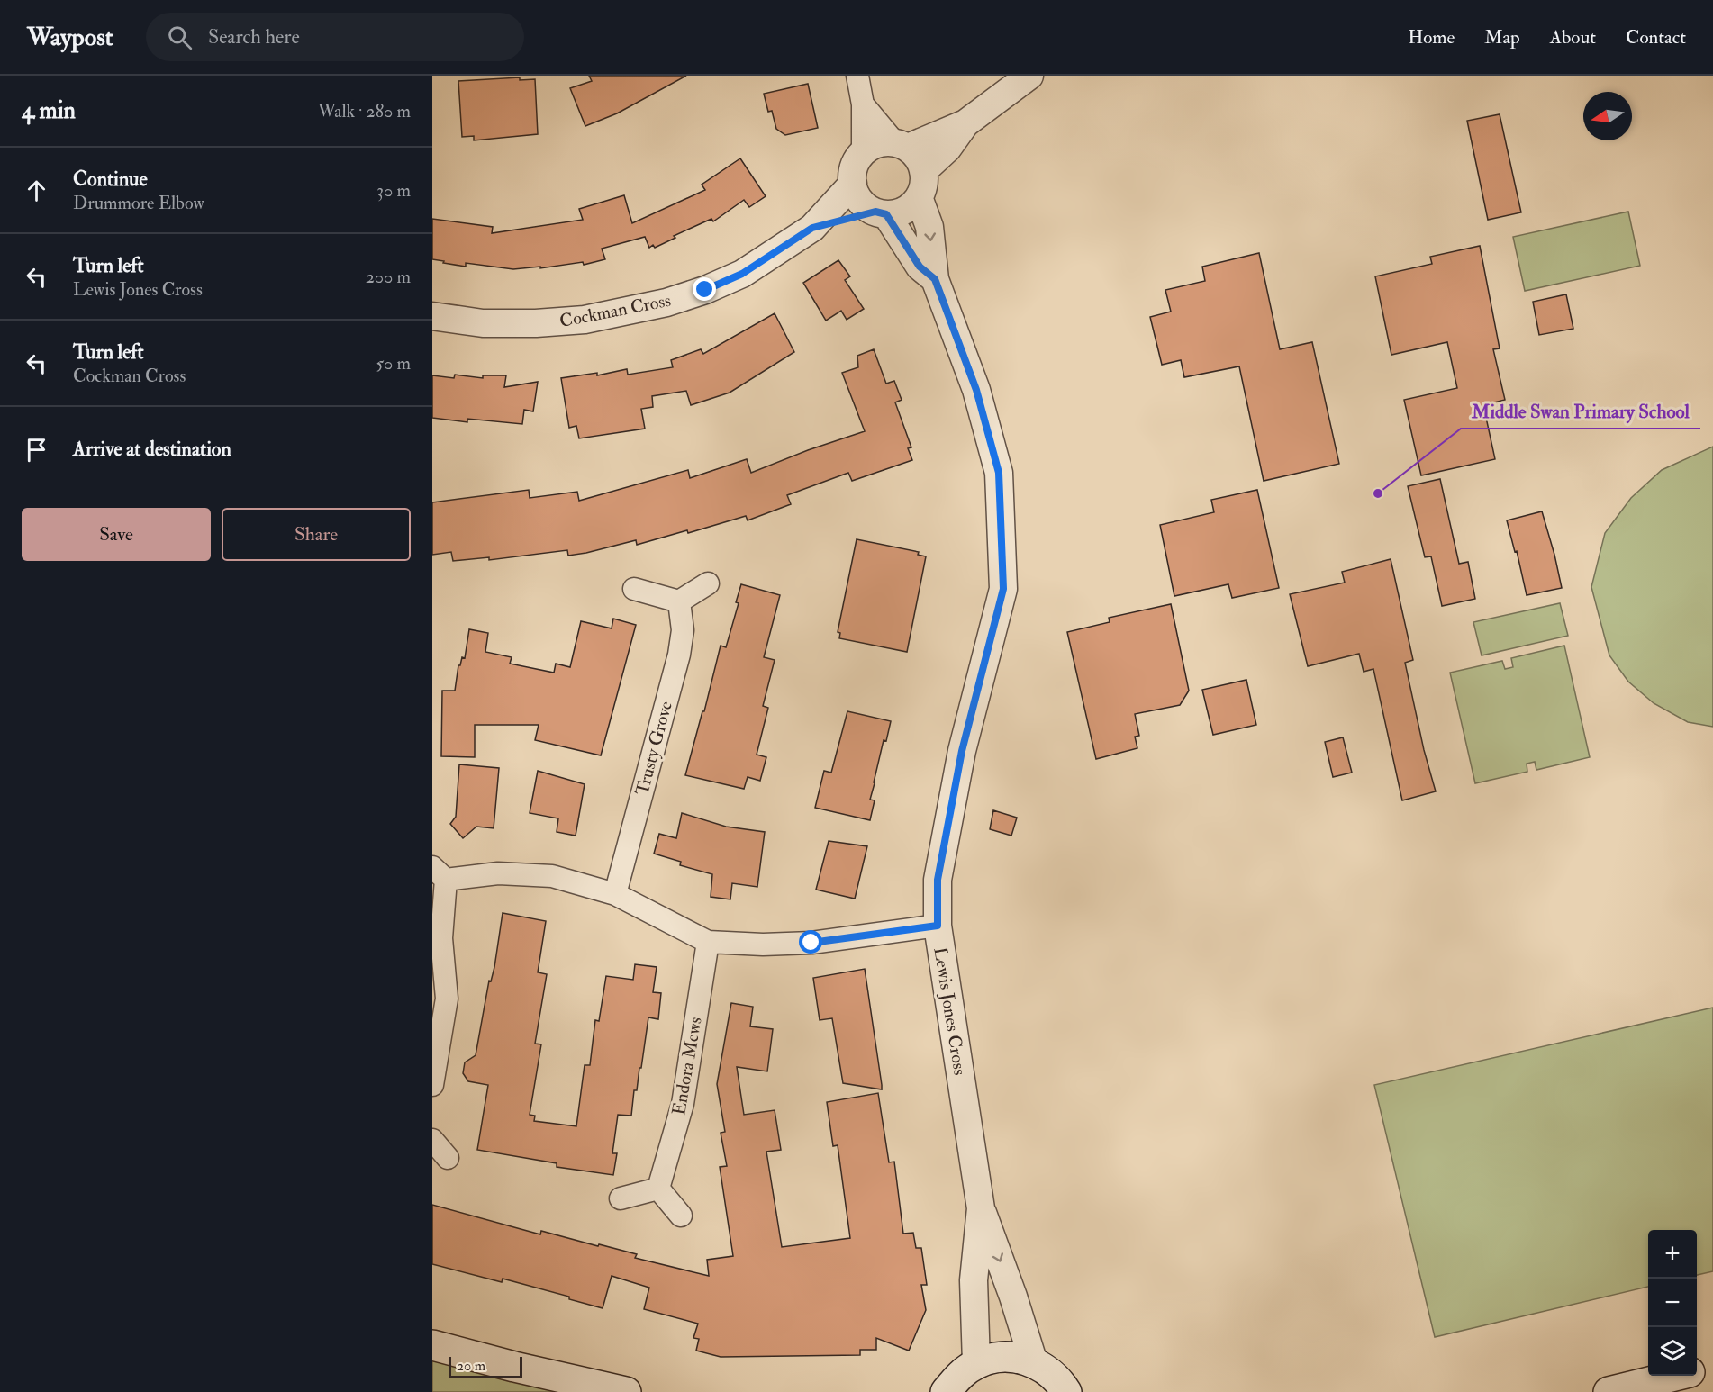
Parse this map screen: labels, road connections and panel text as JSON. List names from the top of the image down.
{
  "streets": {
    "street": [
      "Cockman Cross",
      "Trusty Grove",
      "Lewis Jones Cross",
      "Endora Mews"
    ]
  },
  "crossings": [
    ["Cockman Cross", "Lewis Jones Cross"]
  ],
  "places": ["Middle Swan Primary School"],
  "scale_bar": "20 m",
  "north": "left",
  "page": {
    "header": "Waypost",
    "search": "Search here",
    "nav": [
      "Home",
      "Map",
      "About",
      "Contact"
    ],
    "heading": ["4 min", "Walk · 280 m"],
    "list": [
      ["Continue", "Drummore Elbow", "30 m"],
      ["Turn left", "Lewis Jones Cross", "200 m"],
      ["Turn left", "Cockman Cross", "50 m"],
      "Arrive at destination"
    ],
    "buttons": ["Save", "Share"],
    "map_buttons": ["+", "−"],
    "scale": "20 m"
  }
}
